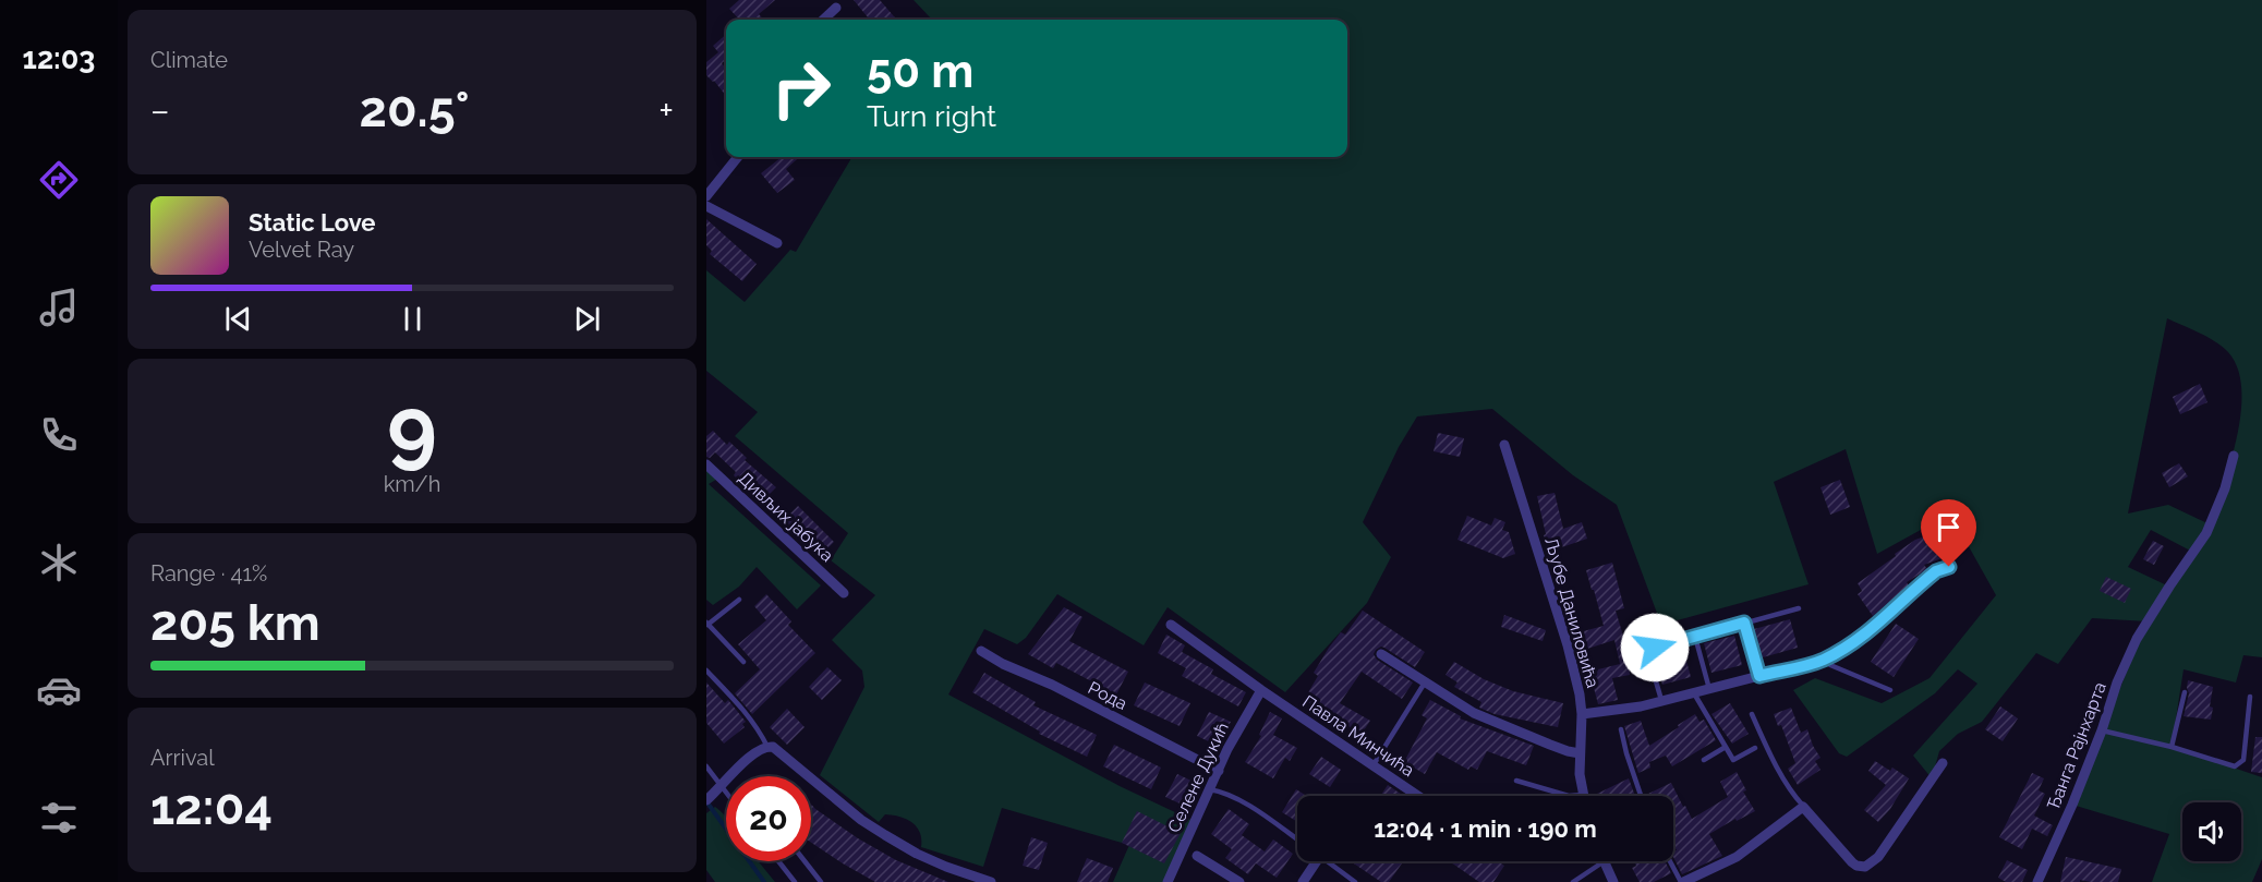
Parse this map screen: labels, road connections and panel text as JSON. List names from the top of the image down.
{
  "streets": {
    "street": [
      "Дивљих јабука",
      "Љубе Даниловића",
      "Рода",
      "Павла Минчића",
      "Ђанга Рајнхарта",
      "Селене Дукић"
    ]
  },
  "crossings": [
    ["Рода", "Селене Дукић"],
    ["Павла Минчића", "Селене Дукић"]
  ],
  "page": {
    "tabs": "12:03",
    "tile": [
      "Climate",
      ["9", "km/h"],
      ["Range · 41%", "205 km"],
      ["Arrival", "12:04"]
    ],
    "turn": ["50 m", "Turn right"],
    "heat": ["−", "20.5°", "+"],
    "song": ["Static Love", "Velvet Ray"],
    "limit": "20",
    "trip": "12:04 · 1 min · 190 m"
  }
}
